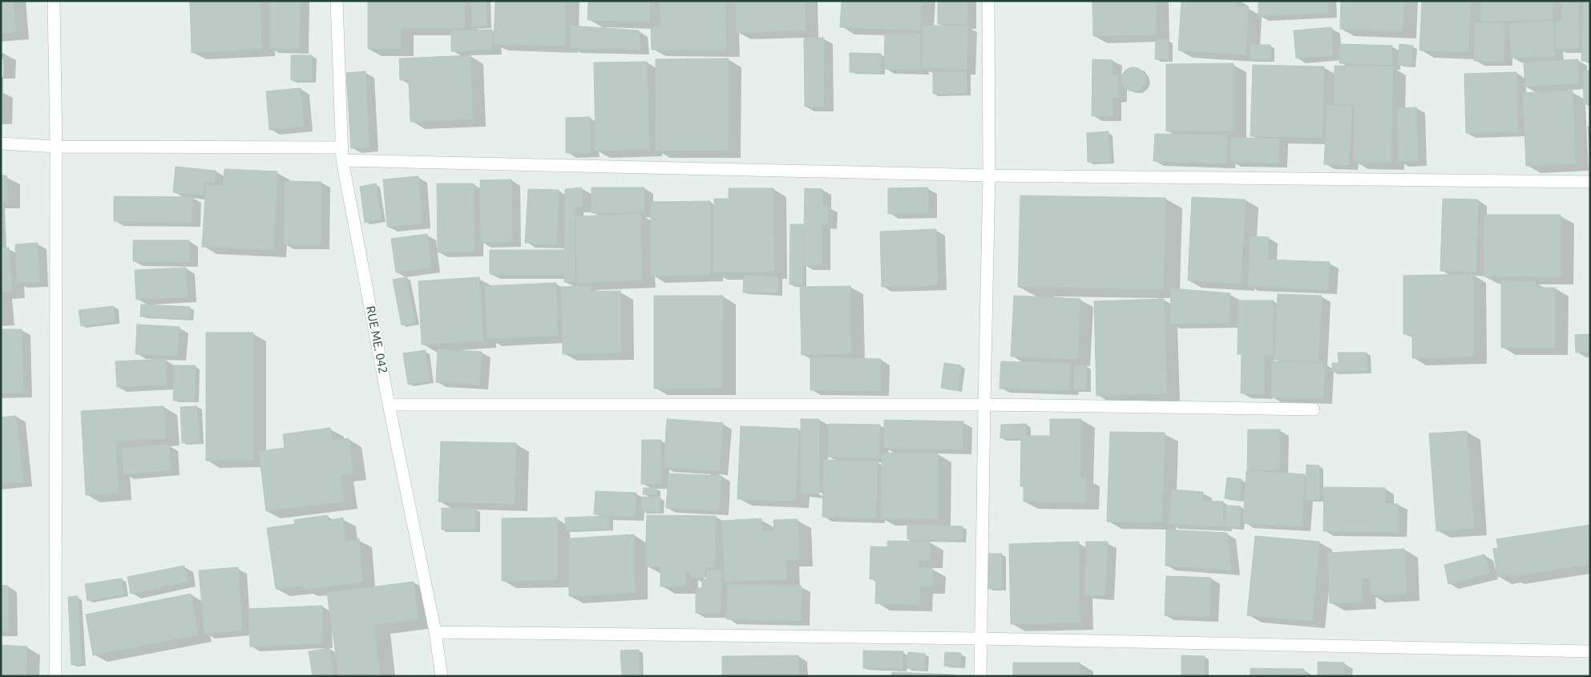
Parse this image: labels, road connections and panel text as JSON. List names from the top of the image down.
{
  "streets": {
    "street": ["RUE ME. 042"]
  }
}
